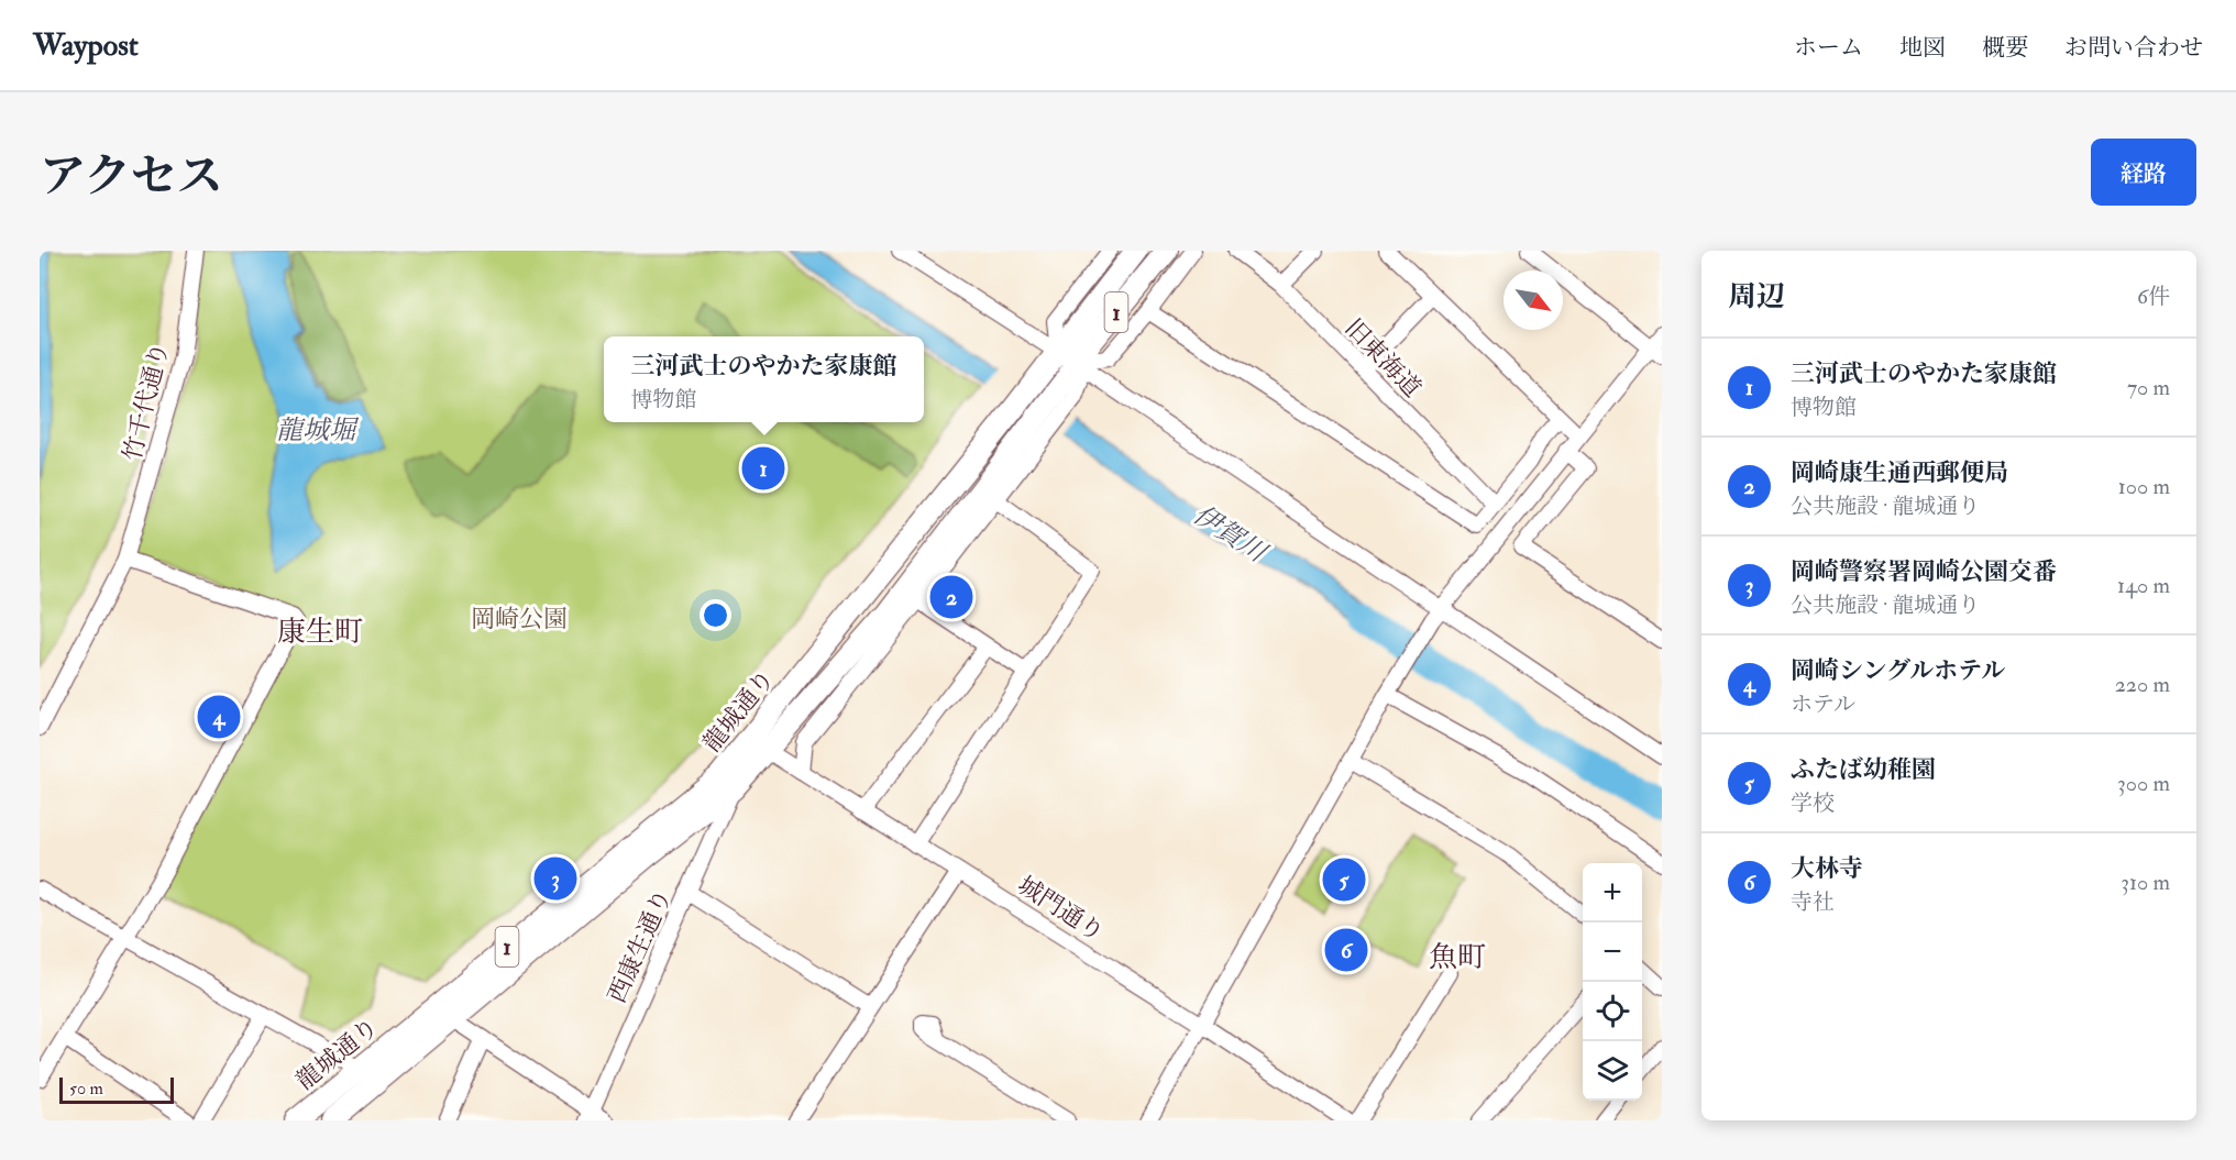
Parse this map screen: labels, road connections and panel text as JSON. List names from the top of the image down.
{
  "streets": {
    "highway": ["1", "龍城通り"],
    "street": [
      "旧東海道",
      "竹千代通り",
      "城門通り",
      "西康生通り"
    ]
  },
  "crossings": [
    ["龍城通り", "城門通り"],
    ["龍城通り", "西康生通り"]
  ],
  "districts": ["康生町", "魚町"],
  "water": ["龍城堀", "伊賀川"],
  "parks": ["岡崎公園"],
  "scale_bar": "50 m",
  "north": "bottom right",
  "page": {
    "header": "Waypost",
    "nav": [
      "ホーム",
      "地図",
      "概要",
      "お問い合わせ"
    ],
    "title": "アクセス",
    "buttons": "経路",
    "heading": ["周辺", "6件"],
    "popup": ["三河武士のやかた家康館", "博物館"],
    "list": [
      {
        "mark": "1",
        "name": "三河武士のやかた家康館",
        "note": "博物館",
        "value": "70 m"
      },
      {
        "mark": "2",
        "name": "岡崎康生通西郵便局",
        "note": "公共施設 · 龍城通り",
        "value": "100 m"
      },
      {
        "mark": "3",
        "name": "岡崎警察署岡崎公園交番",
        "note": "公共施設 · 龍城通り",
        "value": "140 m"
      },
      {
        "mark": "4",
        "name": "岡崎シングルホテル",
        "note": "ホテル",
        "value": "220 m"
      },
      {
        "mark": "5",
        "name": "ふたば幼稚園",
        "note": "学校",
        "value": "300 m"
      },
      {
        "mark": "6",
        "name": "大林寺",
        "note": "寺社",
        "value": "310 m"
      }
    ],
    "pins": [
      "1",
      "2",
      "4",
      "3",
      "5",
      "6"
    ],
    "map_buttons": ["+", "−"],
    "scale": "50 m"
  }
}
